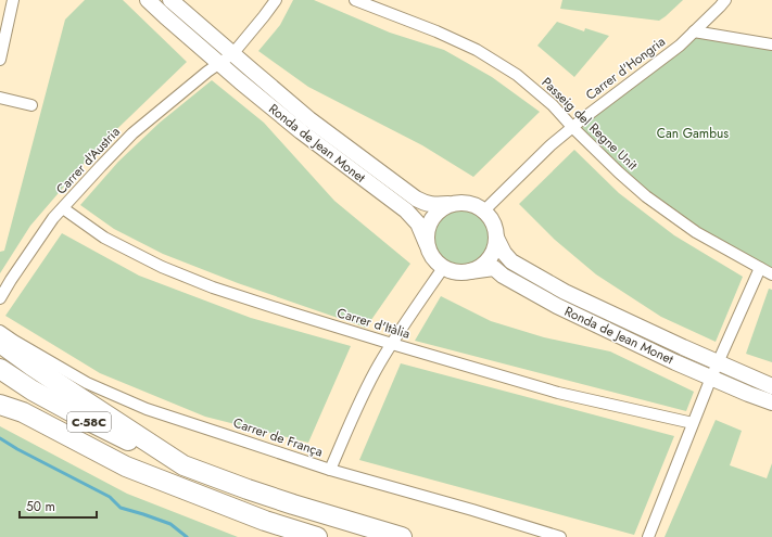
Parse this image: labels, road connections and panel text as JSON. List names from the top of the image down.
{
  "streets": {
    "highway": ["C-58C"],
    "street": [
      "Carrer d'Hongria",
      "Passeig del Regne Unit",
      "Ronda de Jean Monet",
      "Carrer d'Austria",
      "Carrer d'Itàlia",
      "Carrer de França"
    ]
  },
  "crossings": [
    ["Carrer d'Hongria", "Passeig del Regne Unit"],
    ["Carrer d'Hongria", "Ronda de Jean Monet"],
    ["Ronda de Jean Monet", "Carrer d'Austria"],
    ["Carrer d'Austria", "Carrer d'Itàlia"]
  ],
  "parks": ["Can Gambus"],
  "scale_bar": "50 m"
}
